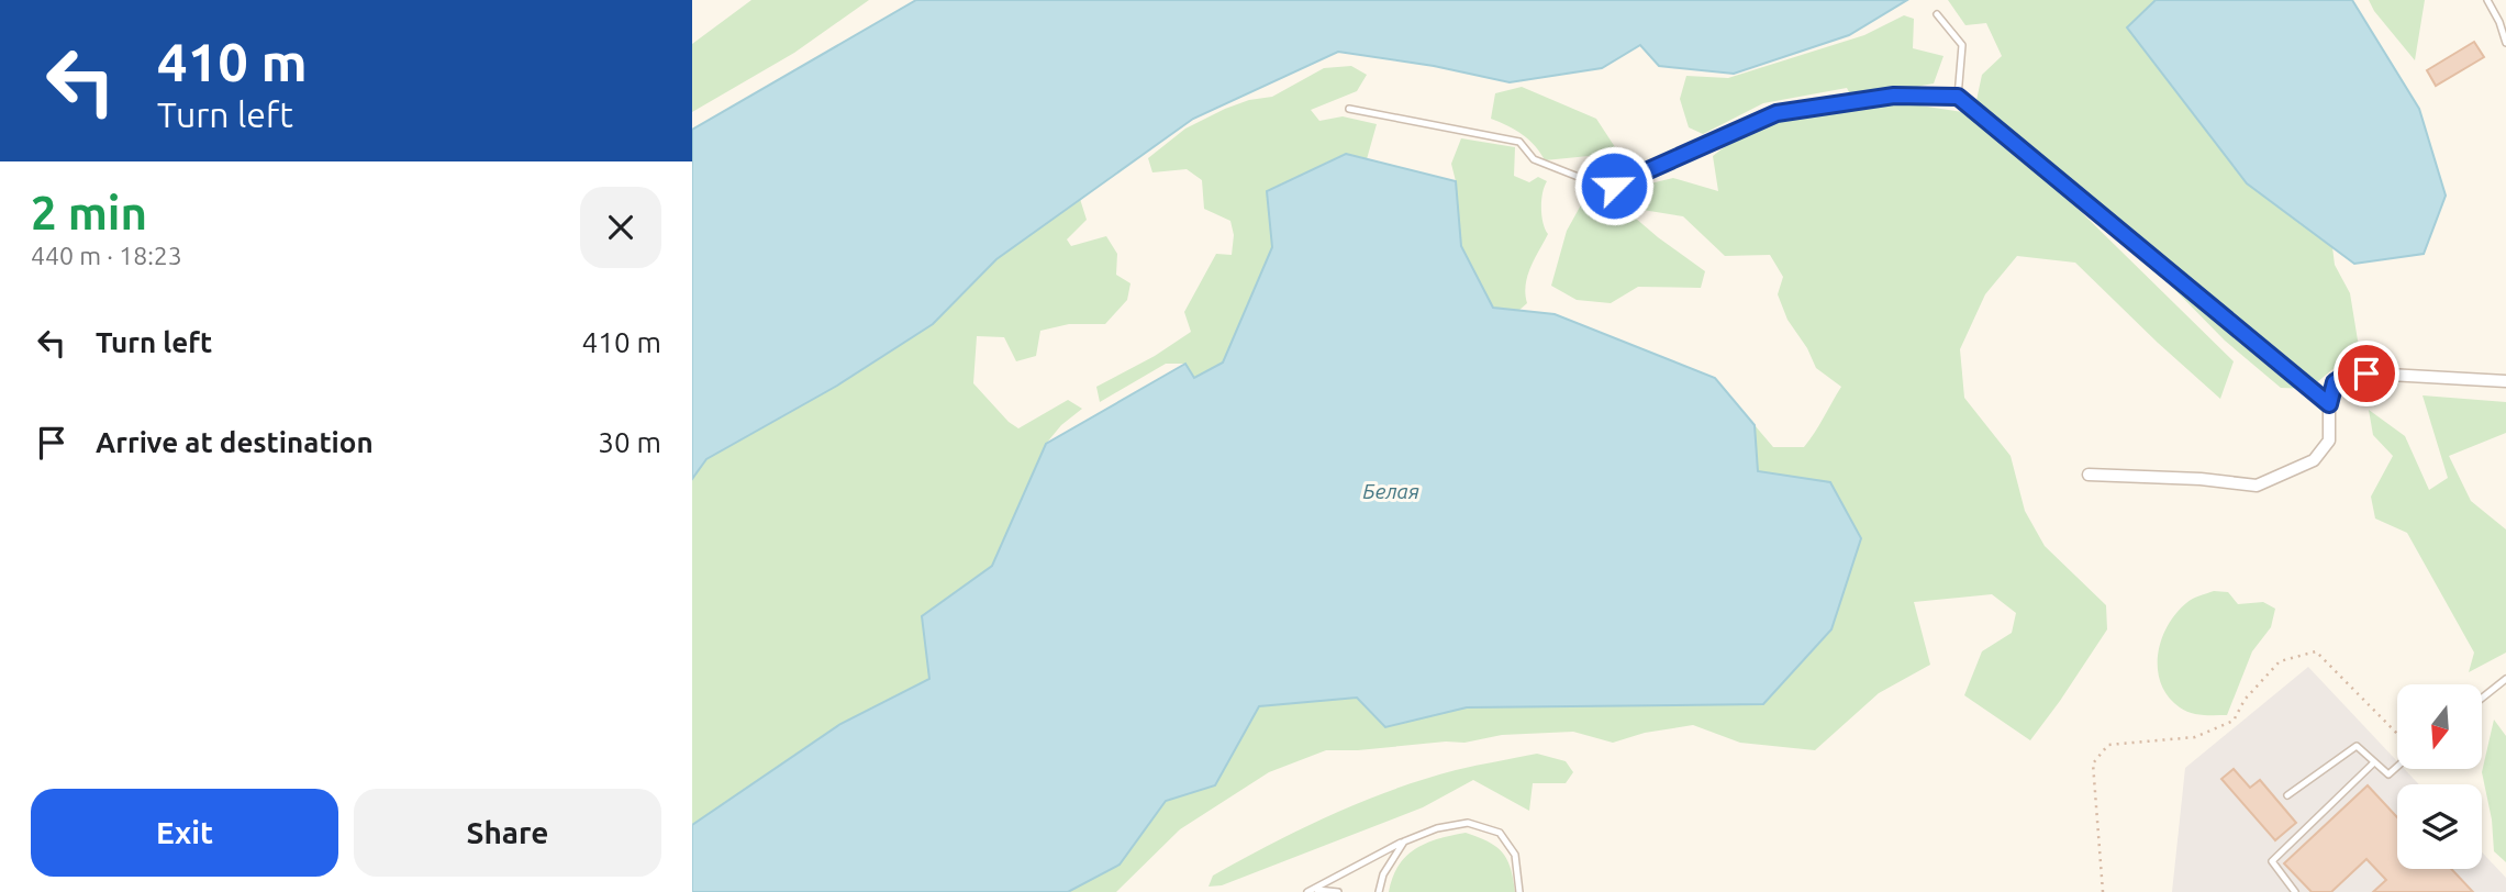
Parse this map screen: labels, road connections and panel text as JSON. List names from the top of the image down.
{
  "water": ["Белая"],
  "north": "bottom",
  "page": {
    "turn": ["410 m", "Turn left"],
    "heading": ["2 min", "440 m · 18:23"],
    "list": [
      {
        "name": "Turn left",
        "value": "410 m"
      },
      {
        "name": "Arrive at destination",
        "value": "30 m"
      }
    ],
    "buttons": ["Exit", "Share"]
  }
}
